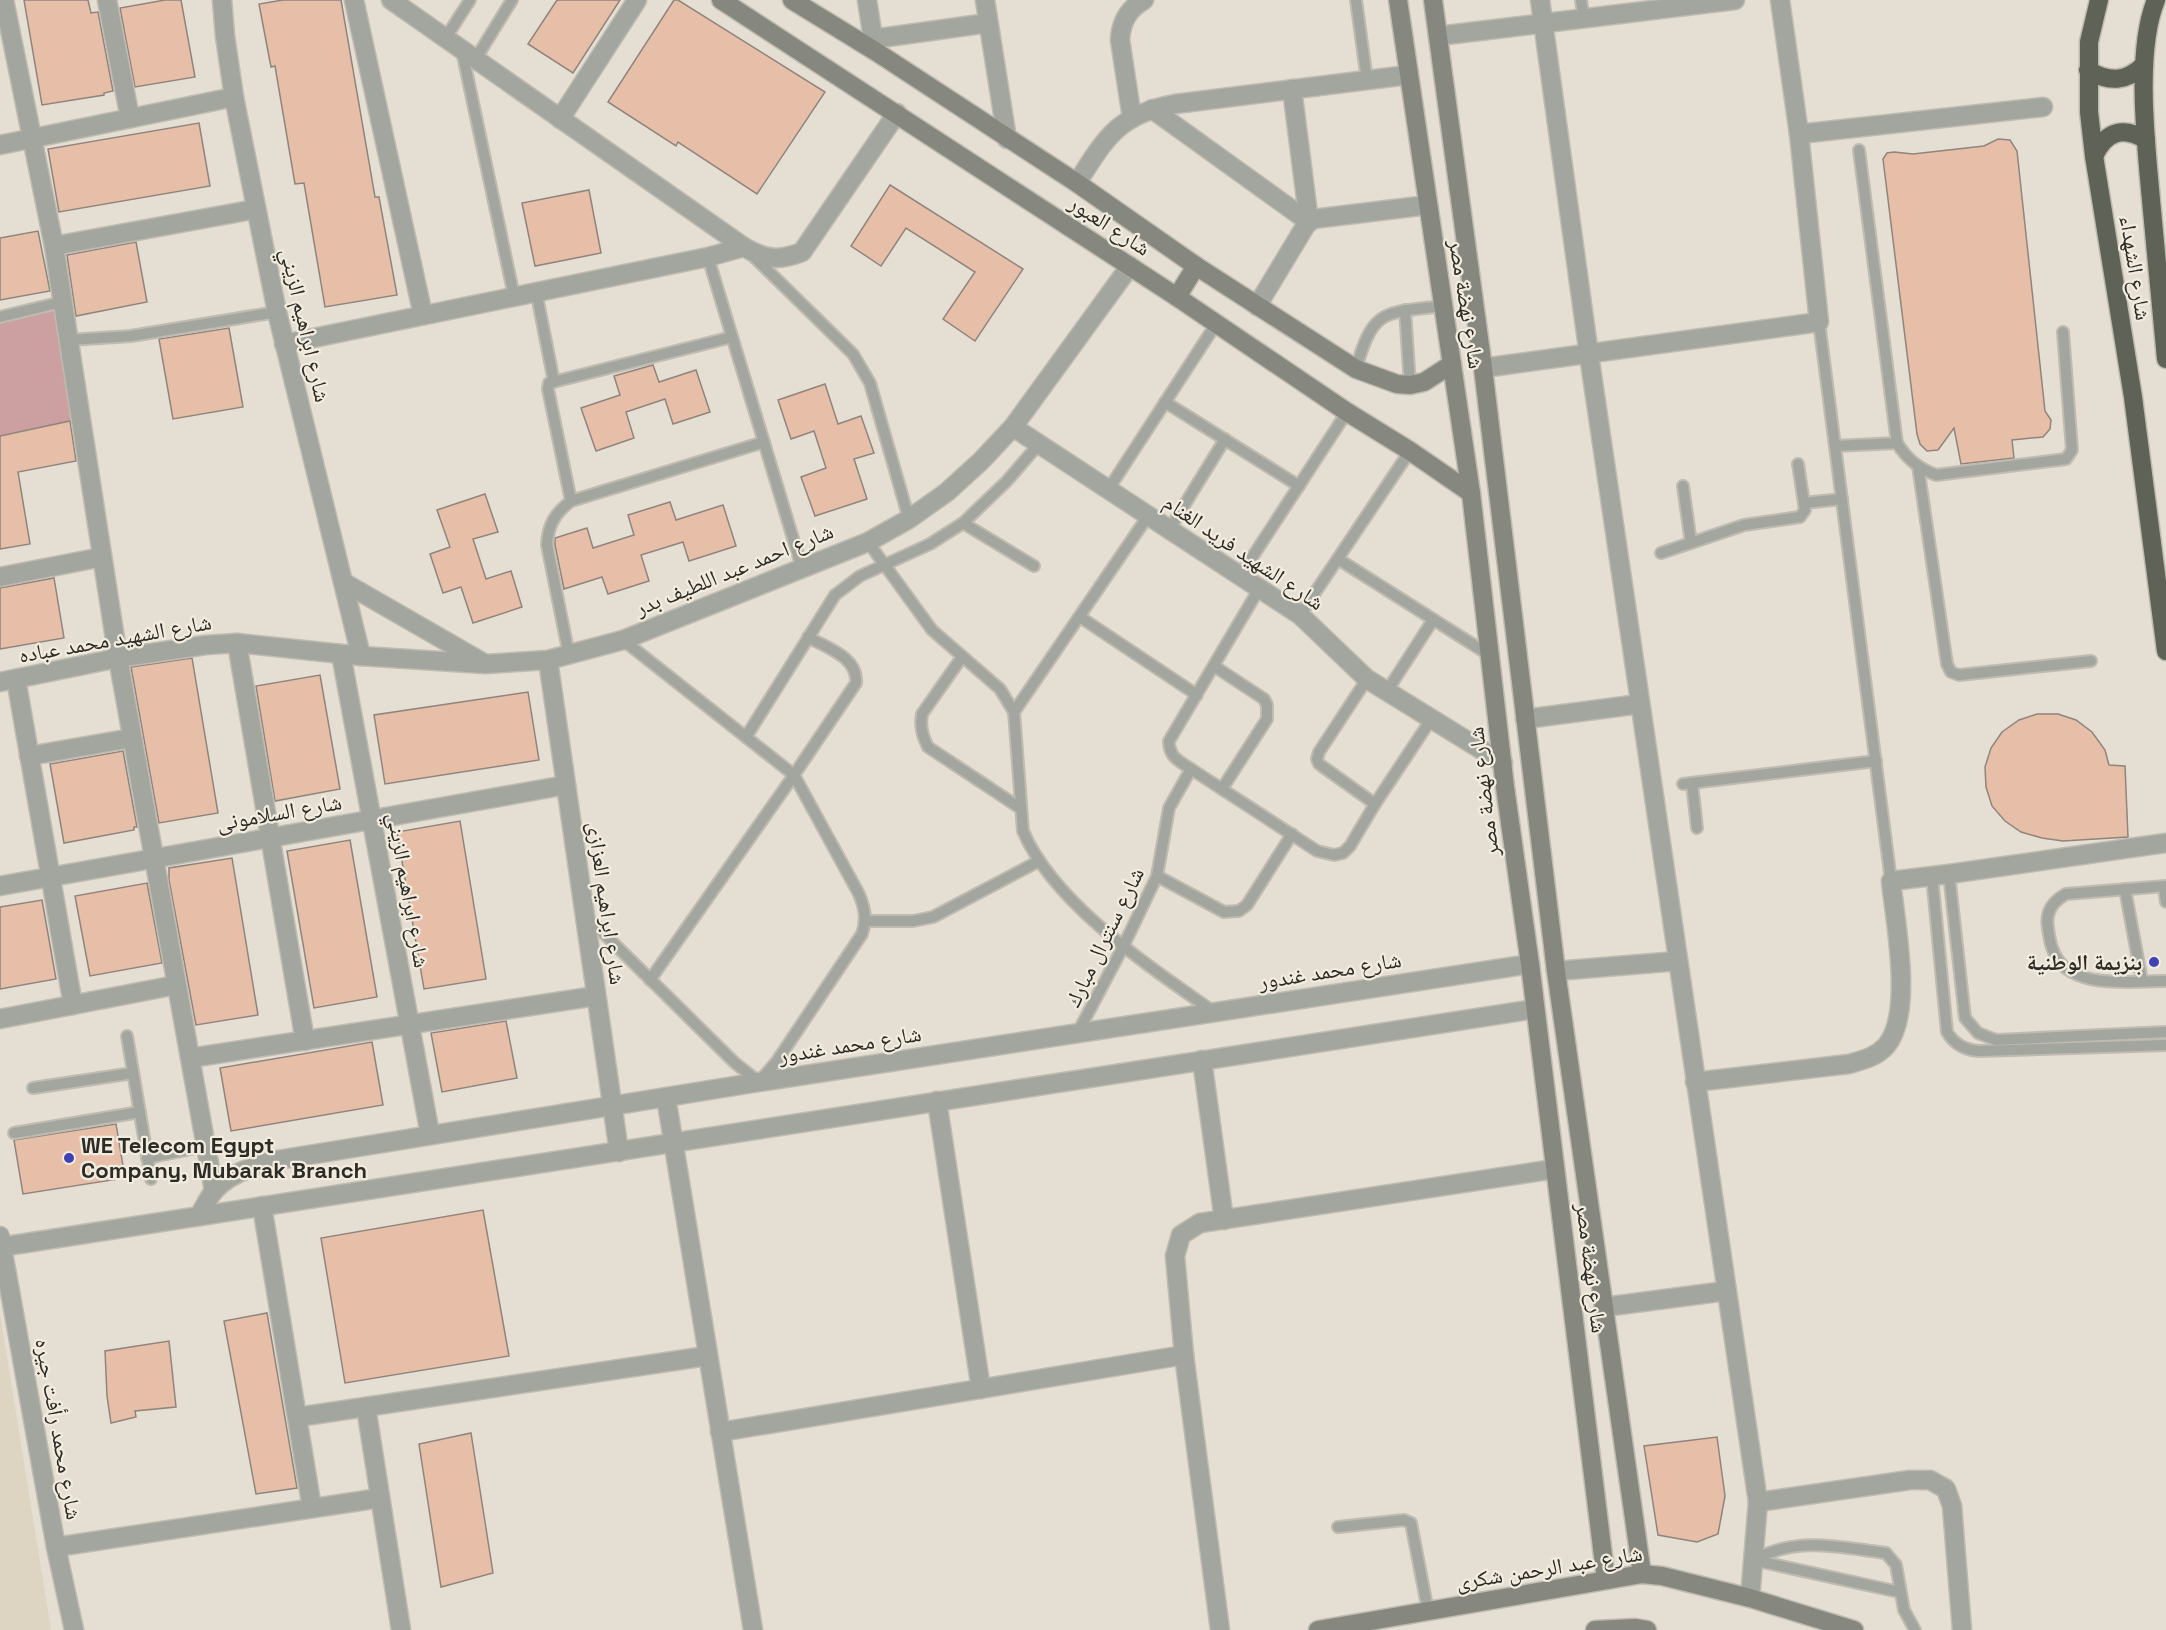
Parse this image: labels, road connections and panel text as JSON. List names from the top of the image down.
{
  "streets": {
    "highway": ["شارع الشهداء"],
    "street": [
      "شارع العبور",
      "شارع نهضة مصر",
      "شارع ابراهيم الزيني",
      "شارع الشهيد فريد الغنام",
      "شارع احمد عبد اللطيف بدر",
      "شارع الشهيد محمد عباده",
      "شارع السلامونى",
      "شارع ابراهيم العزازى",
      "شارع محمد غندور",
      "شارع محمد رأفت جيره",
      "شارع عبد الرحمن شكرى"
    ],
    "lane": ["شارع سنترال مبارك"]
  },
  "crossings": [
    ["شارع العبور", "شارع نهضة مصر"],
    ["شارع العبور", "شارع احمد عبد اللطيف بدر"],
    ["شارع نهضة مصر", "شارع الشهيد فريد الغنام"],
    ["شارع نهضة مصر", "شارع محمد غندور"],
    ["شارع نهضة مصر", "شارع عبد الرحمن شكرى"],
    ["شارع ابراهيم الزيني", "شارع احمد عبد اللطيف بدر"],
    ["شارع ابراهيم الزيني", "شارع السلامونى"],
    ["شارع ابراهيم الزيني", "شارع محمد غندور"],
    ["شارع الشهيد فريد الغنام", "شارع احمد عبد اللطيف بدر"],
    ["شارع احمد عبد اللطيف بدر", "شارع الشهيد محمد عباده"],
    ["شارع احمد عبد اللطيف بدر", "شارع ابراهيم العزازى"],
    ["شارع السلامونى", "شارع ابراهيم العزازى"],
    ["شارع ابراهيم العزازى", "شارع محمد غندور"],
    ["شارع سنترال مبارك", "شارع محمد غندور"]
  ],
  "places": ["بنزيمة الوطنية", "WE Telecom Egypt Company, Mubarak Branch"]
}
